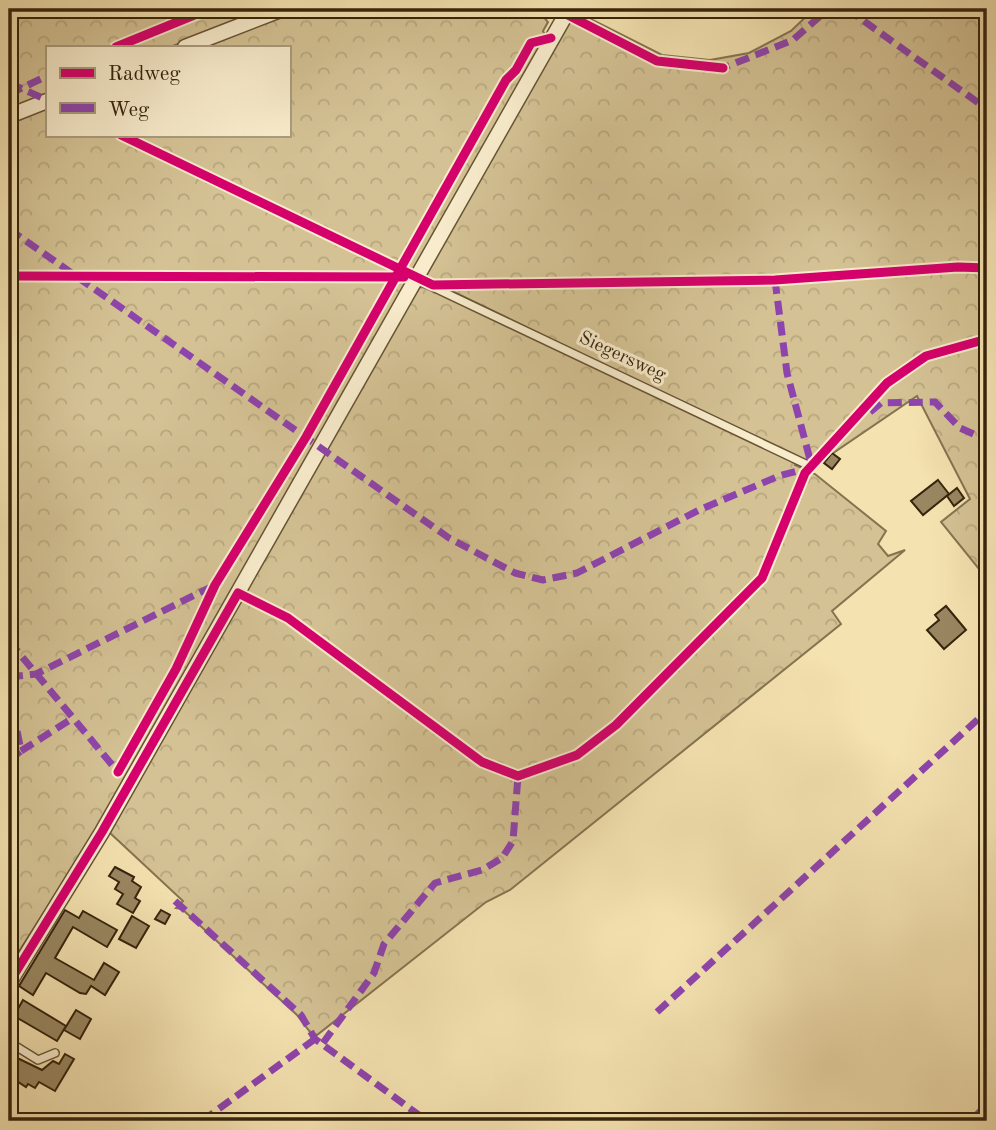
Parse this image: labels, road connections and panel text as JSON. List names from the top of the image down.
{
  "streets": {
    "lane": ["Siegersweg"]
  },
  "legend": ["Radweg", "Weg"]
}
